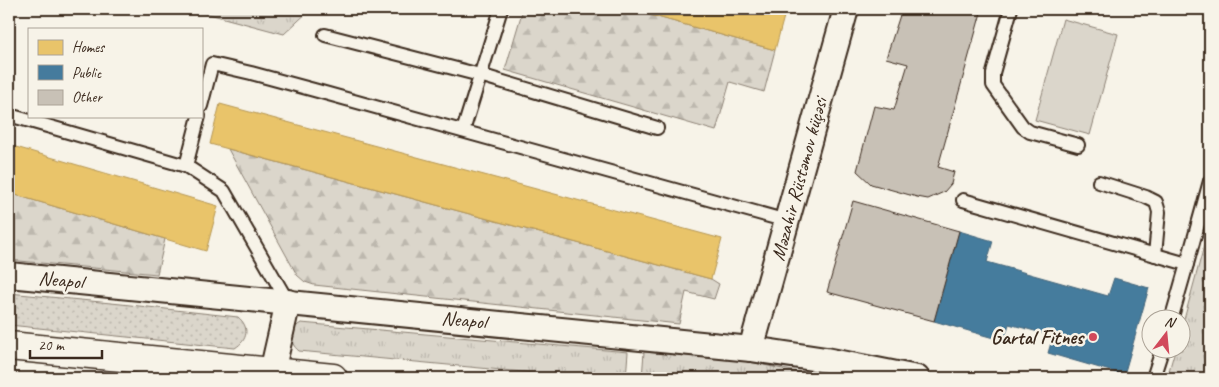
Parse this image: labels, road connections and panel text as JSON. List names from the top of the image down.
{
  "streets": {
    "street": ["Məzahir Rüstəmov küçəsi", "Neapol"]
  },
  "crossings": [
    ["Məzahir Rüstəmov küçəsi", "Neapol"]
  ],
  "places": ["Gartal Fitnes"],
  "legend": ["Homes", "Public", "Other"],
  "scale_bar": "20 m",
  "north": "top"
}
